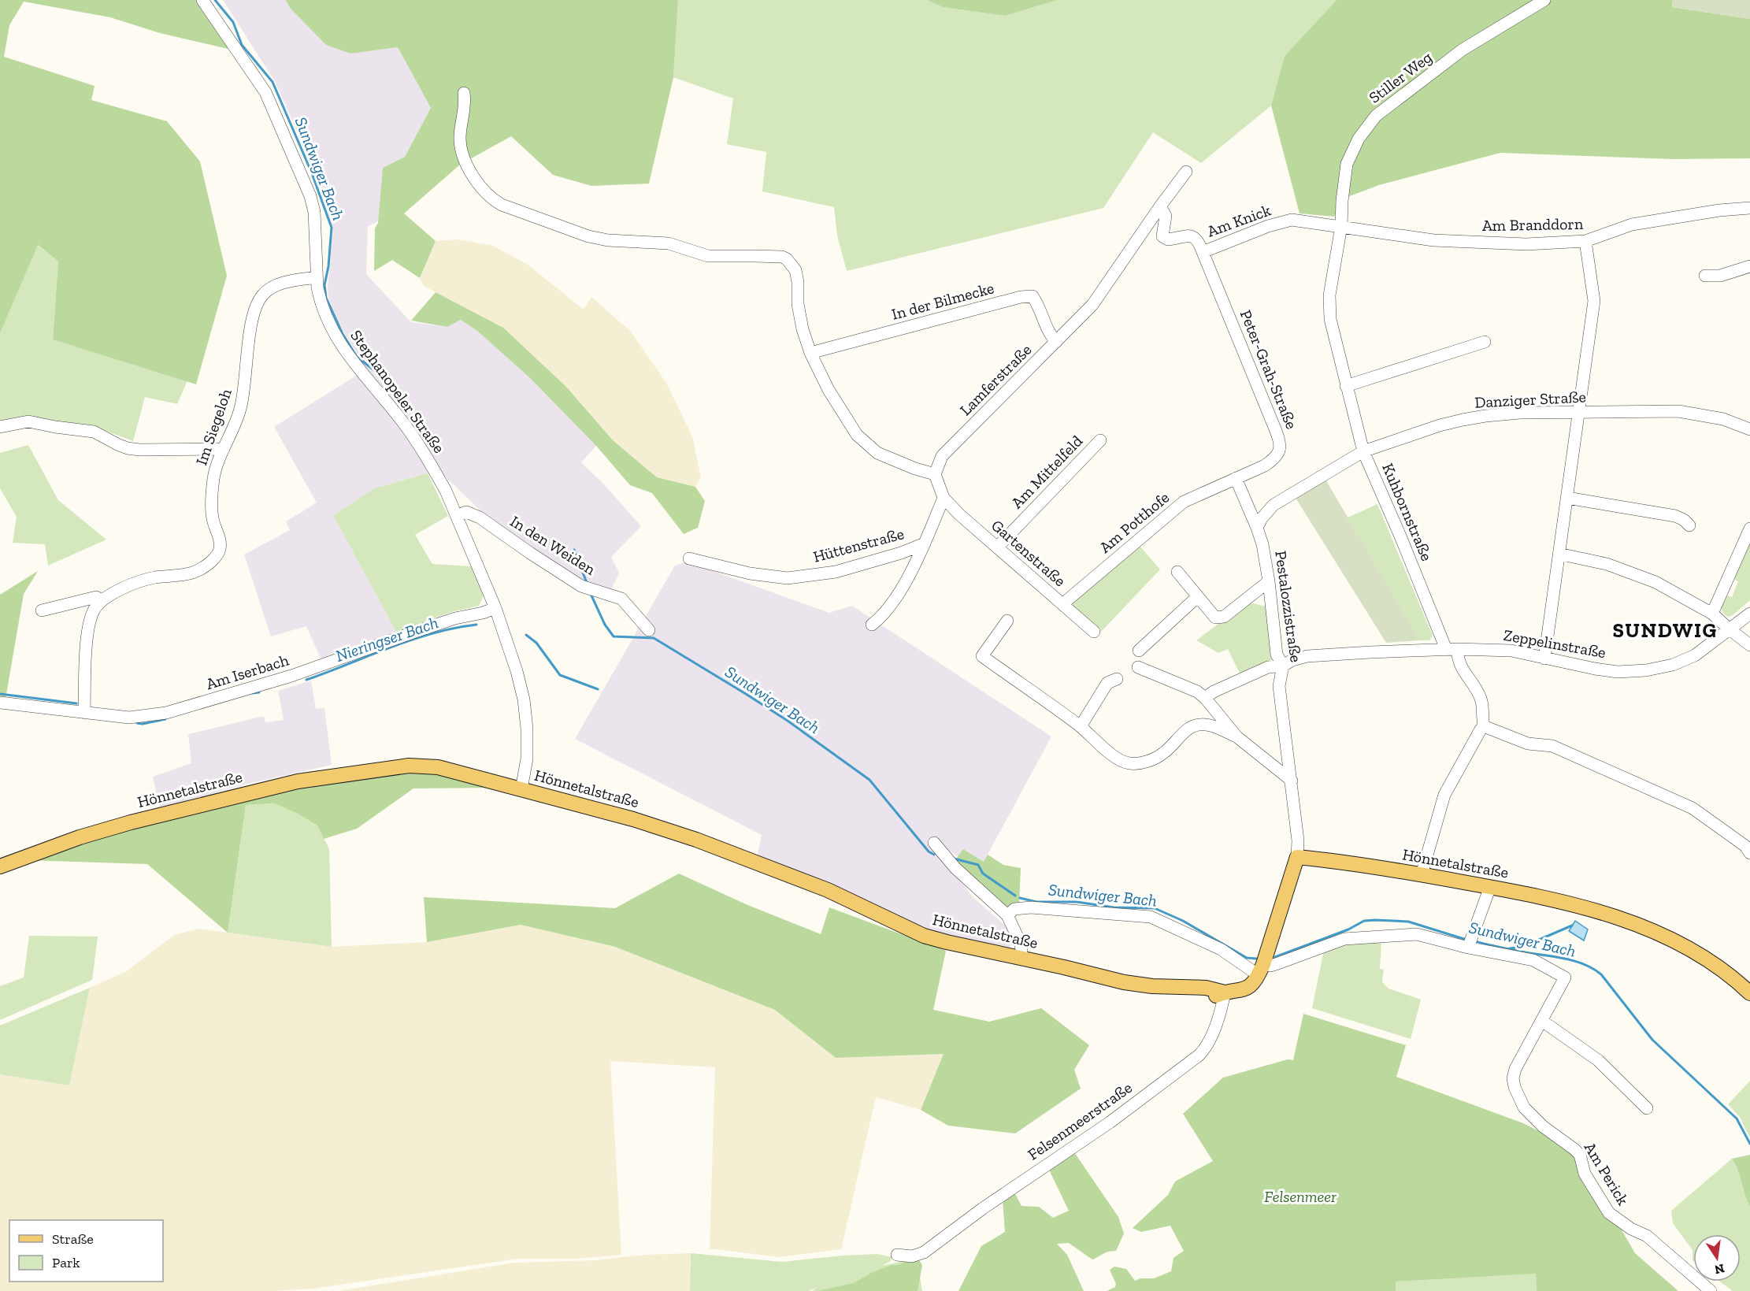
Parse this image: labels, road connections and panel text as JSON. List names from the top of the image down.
{
  "streets": {
    "main road": ["Hönnetalstraße"],
    "street": [
      "Stiller Weg",
      "Am Knick",
      "Am Branddorn",
      "In der Bilmecke",
      "Peter-Grah-Straße",
      "Lamferstraße",
      "Stephanopeler Straße",
      "Danziger Straße",
      "Im Siegeloh",
      "Am Mittelfeld",
      "Kuhbornstraße",
      "Am Potthofe",
      "In den Weiden",
      "Hüttenstraße",
      "Gartenstraße",
      "Pestalozzistraße",
      "Zeppelinstraße",
      "Am Iserbach",
      "Felsenmeerstraße",
      "Am Perick"
    ]
  },
  "crossings": [
    ["Stiller Weg", "Am Knick"],
    ["Stiller Weg", "Am Branddorn"],
    ["Stiller Weg", "Kuhbornstraße"],
    ["Am Knick", "Am Branddorn"],
    ["Am Knick", "Peter-Grah-Straße"],
    ["Am Knick", "Lamferstraße"],
    ["Am Knick", "Kuhbornstraße"],
    ["Am Branddorn", "Kuhbornstraße"],
    ["In der Bilmecke", "Lamferstraße"],
    ["Peter-Grah-Straße", "Am Potthofe"],
    ["Peter-Grah-Straße", "Pestalozzistraße"],
    ["Stephanopeler Straße", "Im Siegeloh"],
    ["Stephanopeler Straße", "In den Weiden"],
    ["Stephanopeler Straße", "Am Iserbach"],
    ["Stephanopeler Straße", "Hönnetalstraße"],
    ["Danziger Straße", "Kuhbornstraße"],
    ["Danziger Straße", "Pestalozzistraße"],
    ["Am Mittelfeld", "Gartenstraße"],
    ["Kuhbornstraße", "Zeppelinstraße"],
    ["Am Potthofe", "Gartenstraße"],
    ["Am Potthofe", "Pestalozzistraße"],
    ["Pestalozzistraße", "Zeppelinstraße"],
    ["Pestalozzistraße", "Hönnetalstraße"],
    ["Hönnetalstraße", "Felsenmeerstraße"]
  ],
  "districts": ["SUNDWIG"],
  "water": ["Sundwiger Bach", "Nieringser Bach"],
  "parks": ["Felsenmeer"],
  "legend": ["Straße", "Park"],
  "north": "bottom"
}
